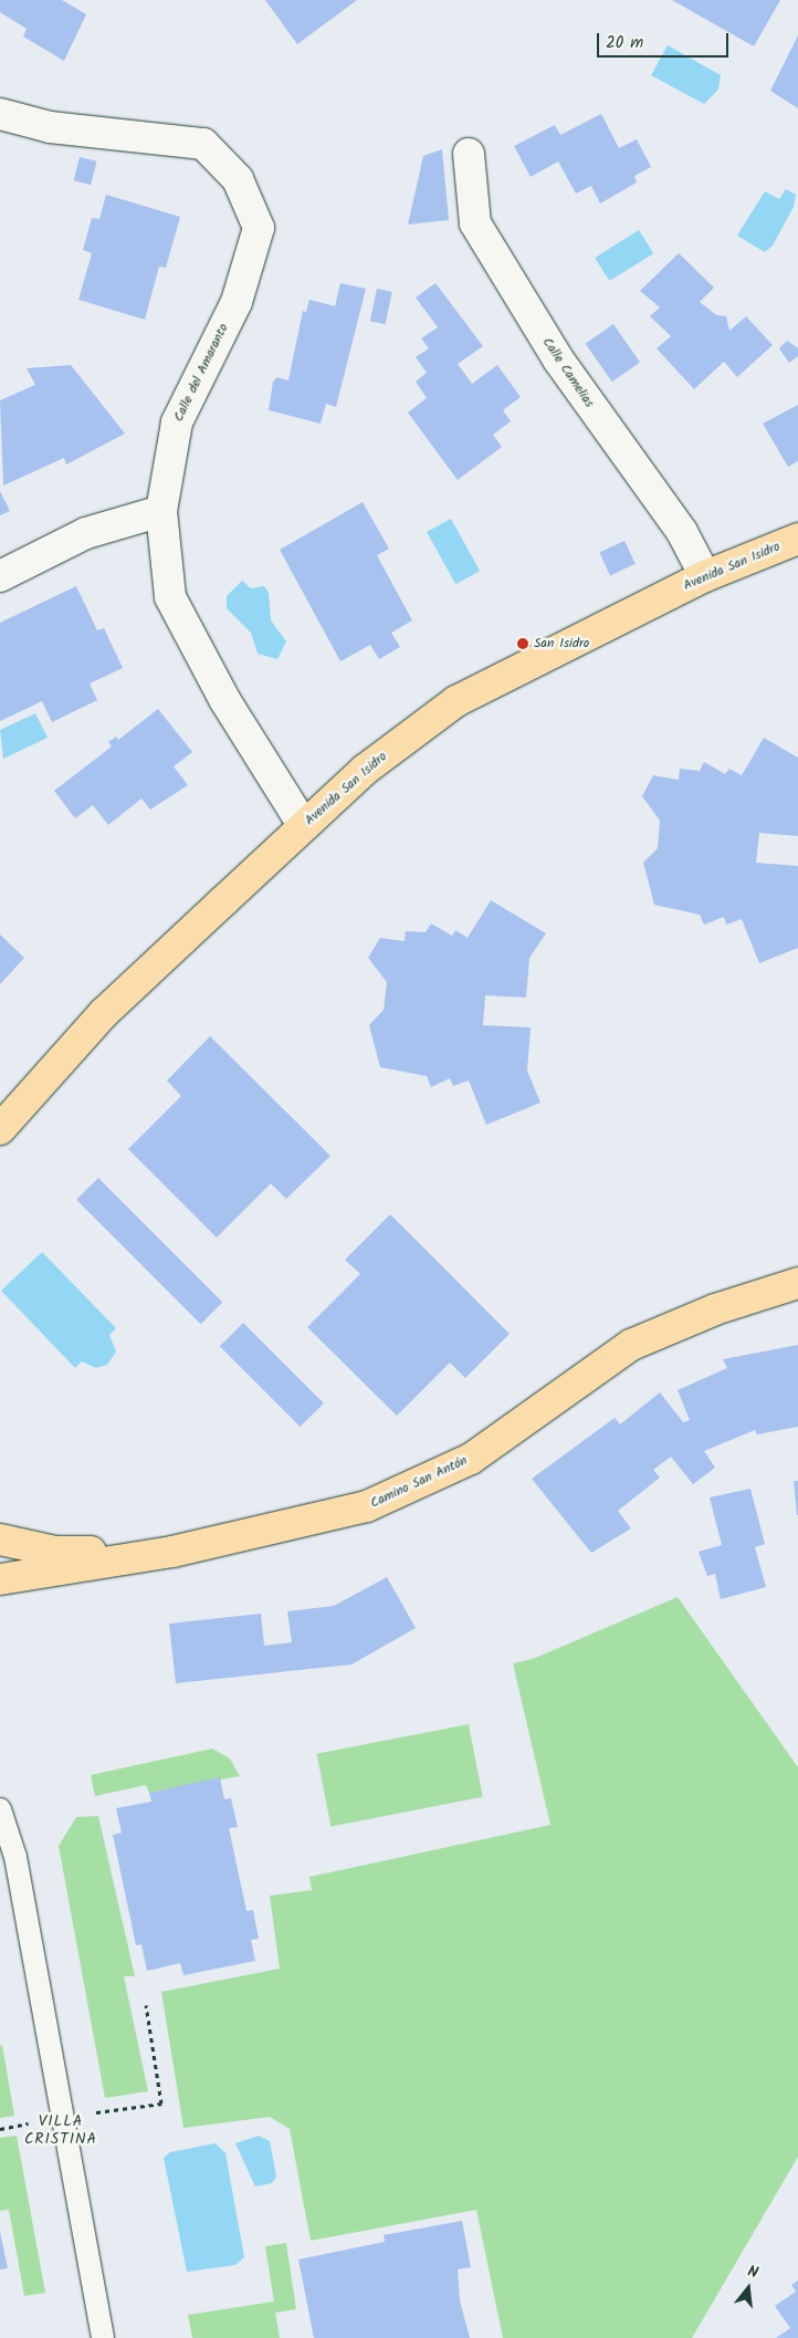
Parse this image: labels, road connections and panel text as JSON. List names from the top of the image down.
{
  "streets": {
    "main road": ["Avenida San Isidro", "Camino San Antón"],
    "street": ["Calle del Amaranto", "Calle Camelias"]
  },
  "crossings": [
    ["Calle del Amaranto", "Avenida San Isidro"],
    ["Calle Camelias", "Avenida San Isidro"]
  ],
  "districts": ["VILLA CRISTINA"],
  "places": ["San Isidro"],
  "scale_bar": "20 m",
  "north": "top"
}
